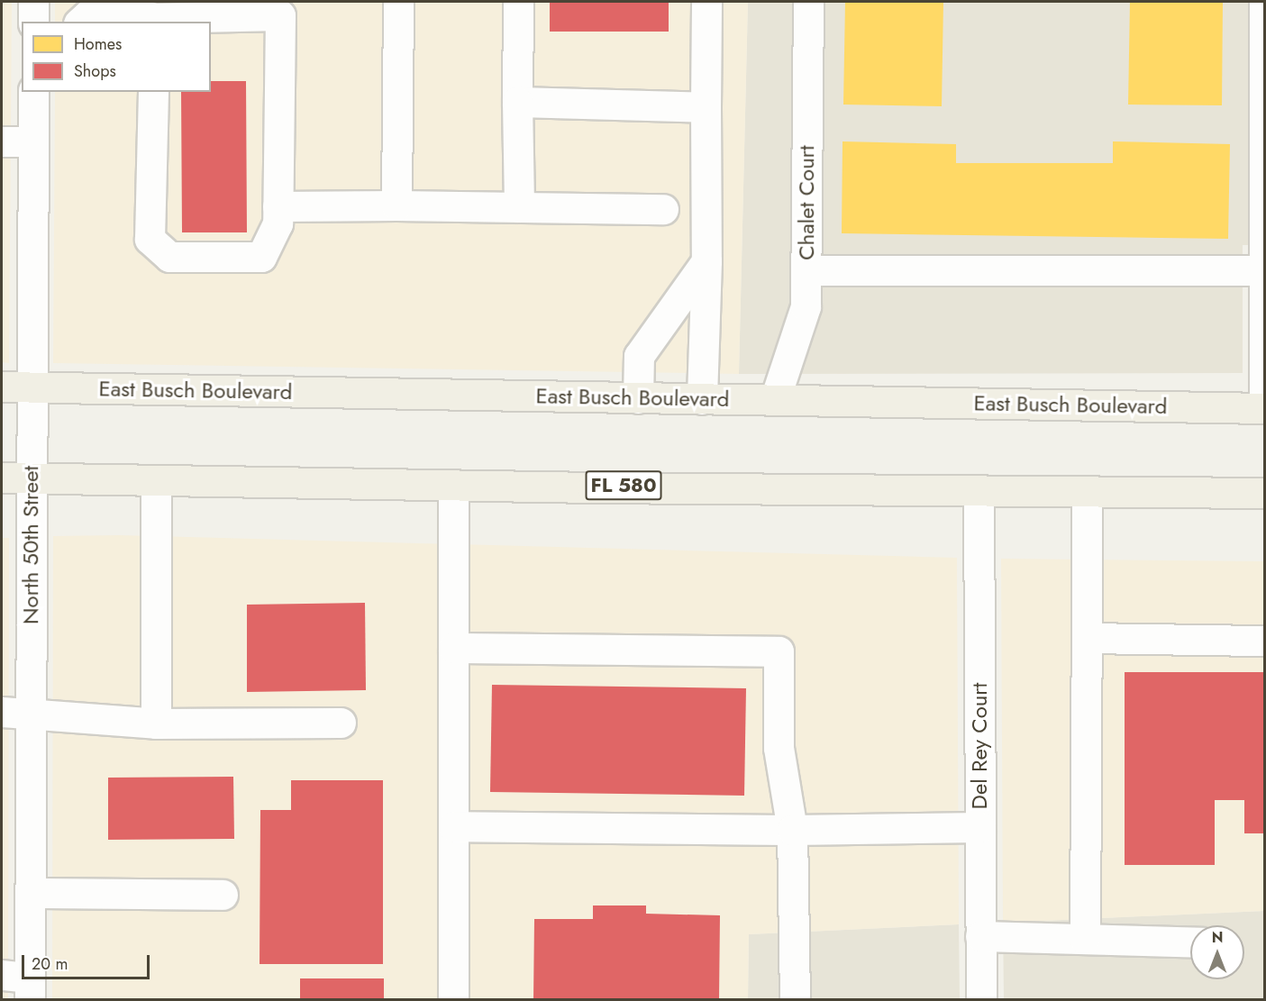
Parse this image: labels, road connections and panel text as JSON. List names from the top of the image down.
{
  "streets": {
    "main road": ["East Busch Boulevard", "FL 580"],
    "street": ["Chalet Court", "North 50th Street", "Del Rey Court"]
  },
  "crossings": [
    ["Chalet Court", "East Busch Boulevard"],
    ["East Busch Boulevard", "North 50th Street"],
    ["FL 580", "North 50th Street"],
    ["FL 580", "Del Rey Court"]
  ],
  "legend": ["Homes", "Shops"],
  "scale_bar": "20 m",
  "north": "top"
}
